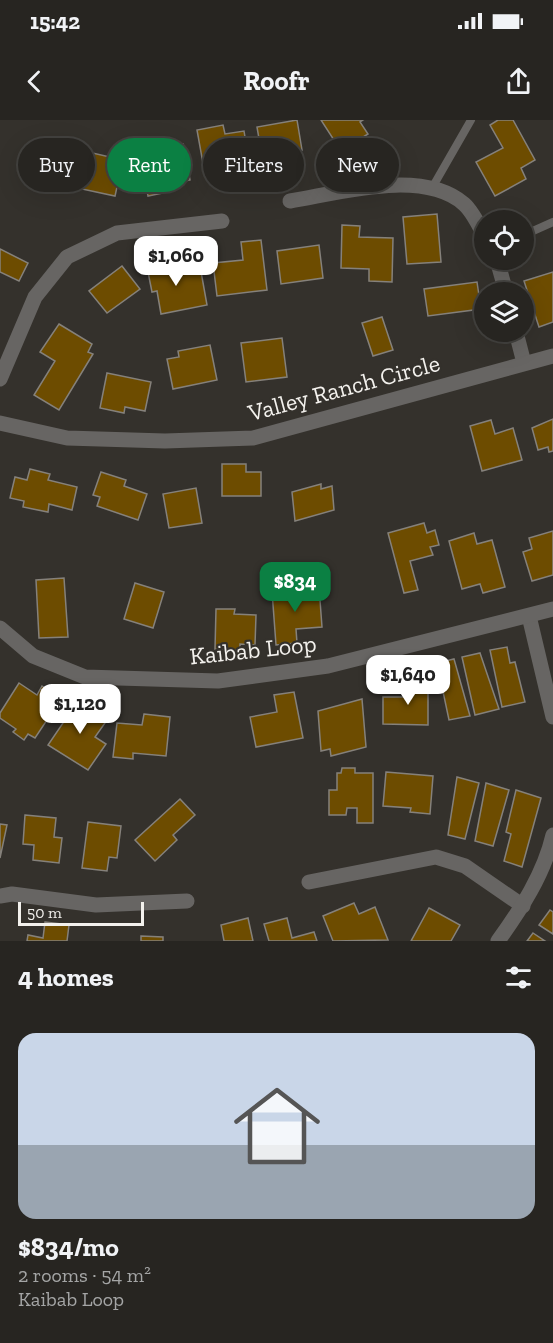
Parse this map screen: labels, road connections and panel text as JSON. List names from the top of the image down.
{
  "streets": {
    "street": ["Valley Ranch Circle", "Kaibab Loop"]
  },
  "scale_bar": "50 m",
  "page": {
    "status": "15:42",
    "header": "Roofr",
    "chip": [
      "Buy",
      "Rent",
      "Filters",
      "New"
    ],
    "price": [
      "$1,060",
      "$834",
      "$1,640",
      "$1,120"
    ],
    "scale": "50 m",
    "heading": "4 homes",
    "list": [
      {
        "name": "$834/mo",
        "note": "2 rooms · 54 m² · Kaibab Loop"
      }
    ]
  }
}
